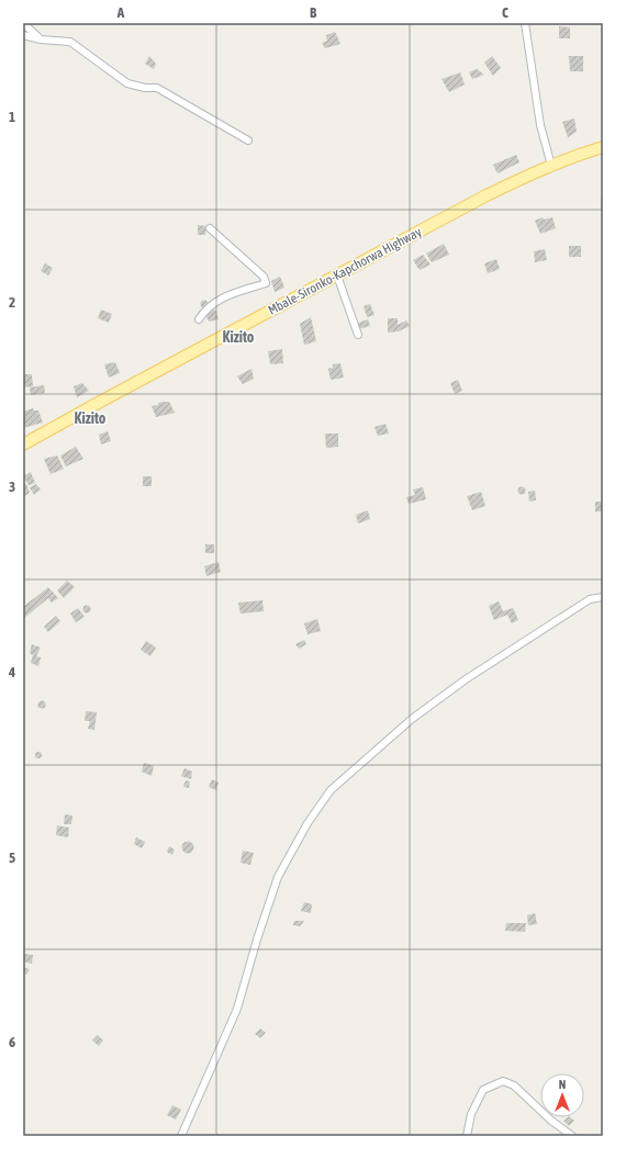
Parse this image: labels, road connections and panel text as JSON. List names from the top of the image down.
{
  "streets": {
    "main road": ["Mbale-Sironko-Kapchorwa Highway"]
  },
  "districts": ["Kizito", "Kizito"],
  "north": "top",
  "grid": {
    "columns": ["A", "B", "C"],
    "rows": [
      "1",
      "2",
      "3",
      "4",
      "5",
      "6"
    ]
  }
}
